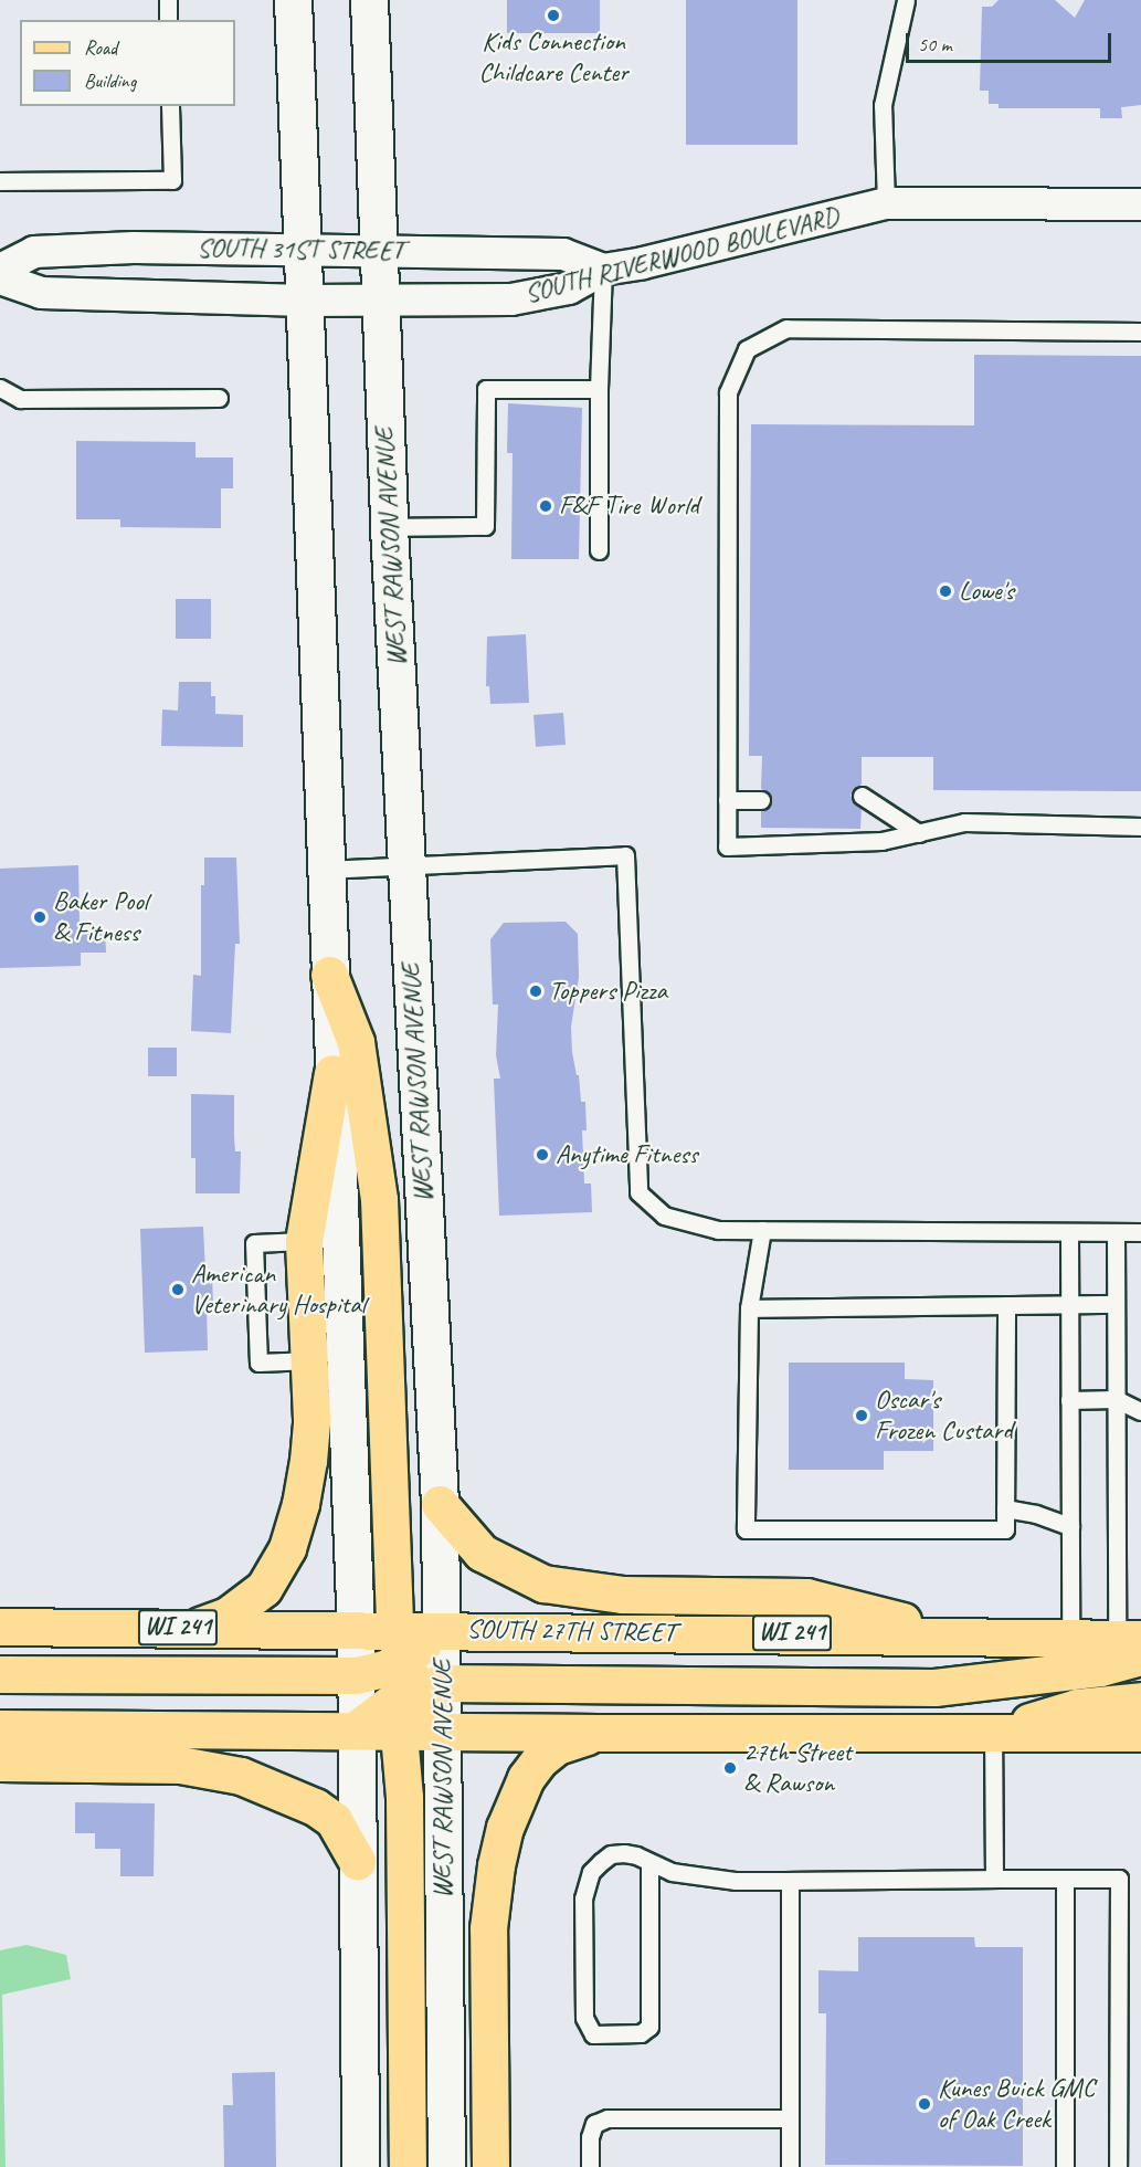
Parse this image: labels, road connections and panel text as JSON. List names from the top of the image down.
{
  "streets": {
    "main road": ["WEST RAWSON AVENUE", "WI 241", "SOUTH 27TH STREET"],
    "street": ["SOUTH 31ST STREET", "SOUTH RIVERWOOD BOULEVARD"]
  },
  "crossings": [
    ["SOUTH 31ST STREET", "SOUTH RIVERWOOD BOULEVARD"],
    ["SOUTH 31ST STREET", "WEST RAWSON AVENUE"],
    ["SOUTH RIVERWOOD BOULEVARD", "WEST RAWSON AVENUE"],
    ["WEST RAWSON AVENUE", "SOUTH 27TH STREET"]
  ],
  "places": [
    "Kids Connection Childcare Center",
    "F&F Tire World",
    "Lowe's",
    "Baker Pool & Fitness",
    "Toppers Pizza",
    "Anytime Fitness",
    "American Veterinary Hospital",
    "Oscar's Frozen Custard",
    "27th Street & Rawson",
    "Kunes Buick GMC of Oak Creek"
  ],
  "legend": ["Road", "Building"],
  "scale_bar": "50 m"
}
